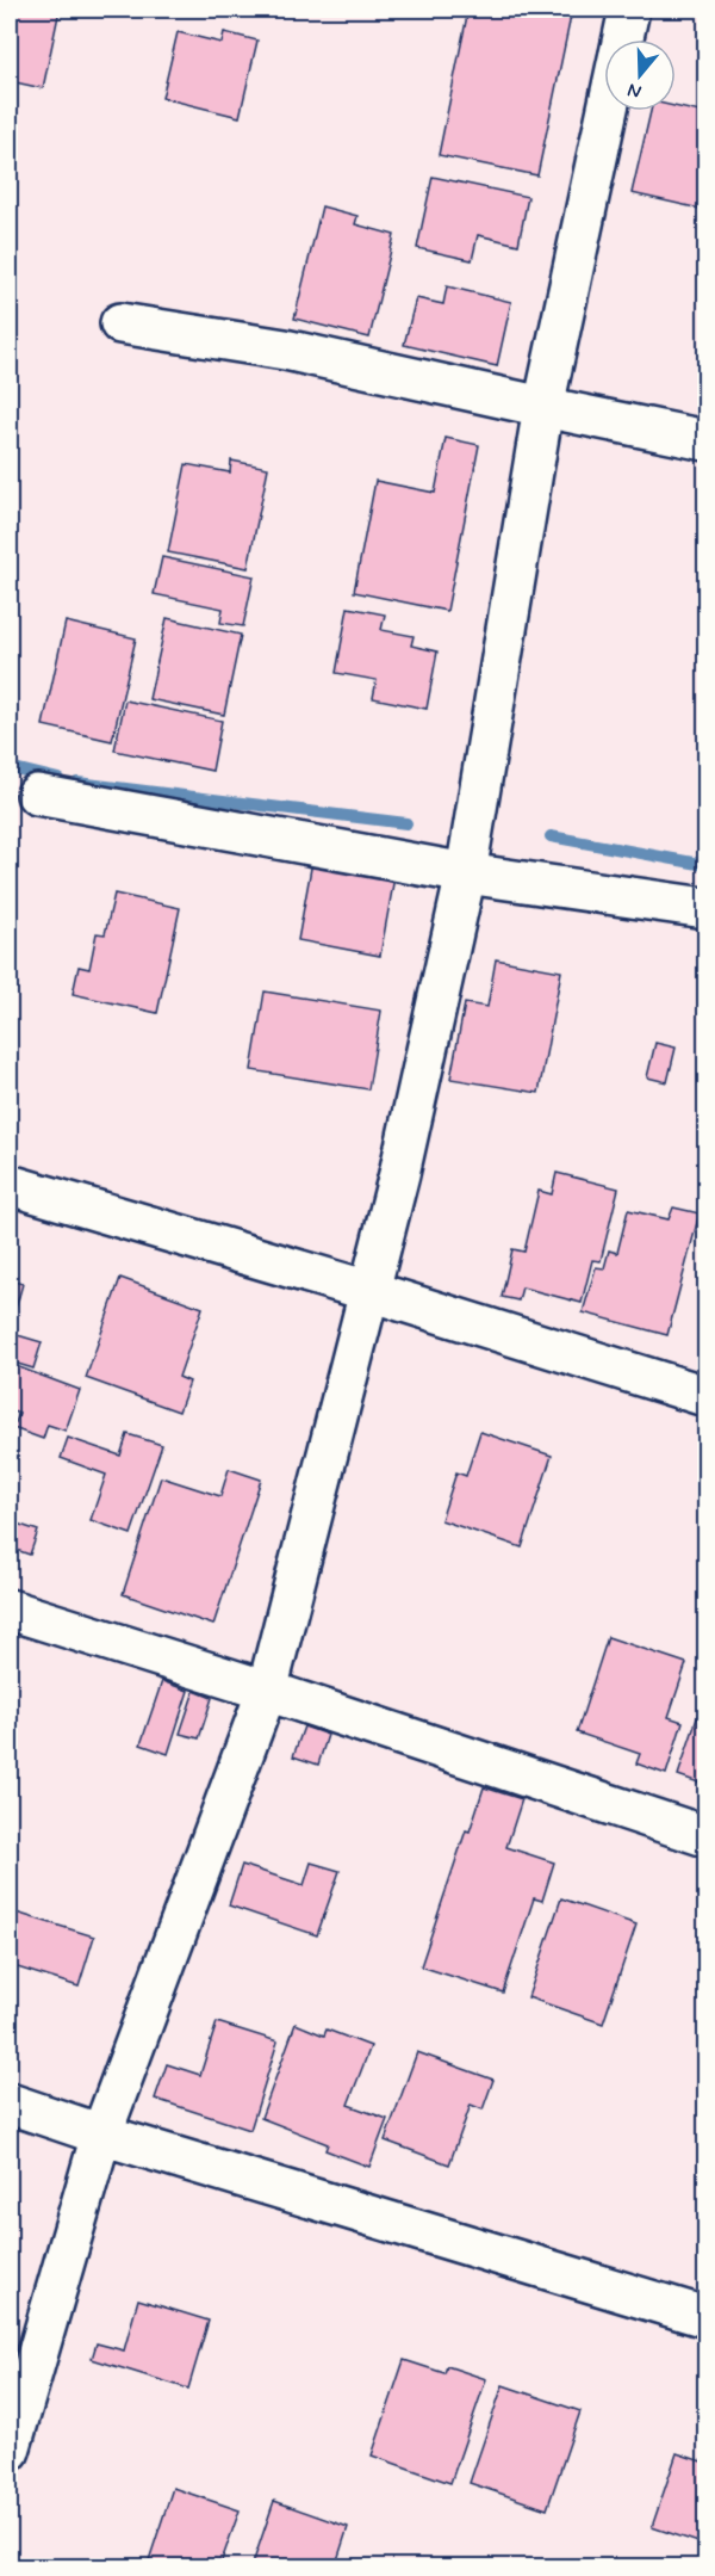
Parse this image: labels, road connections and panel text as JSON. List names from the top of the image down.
{
  "north": "bottom"
}
